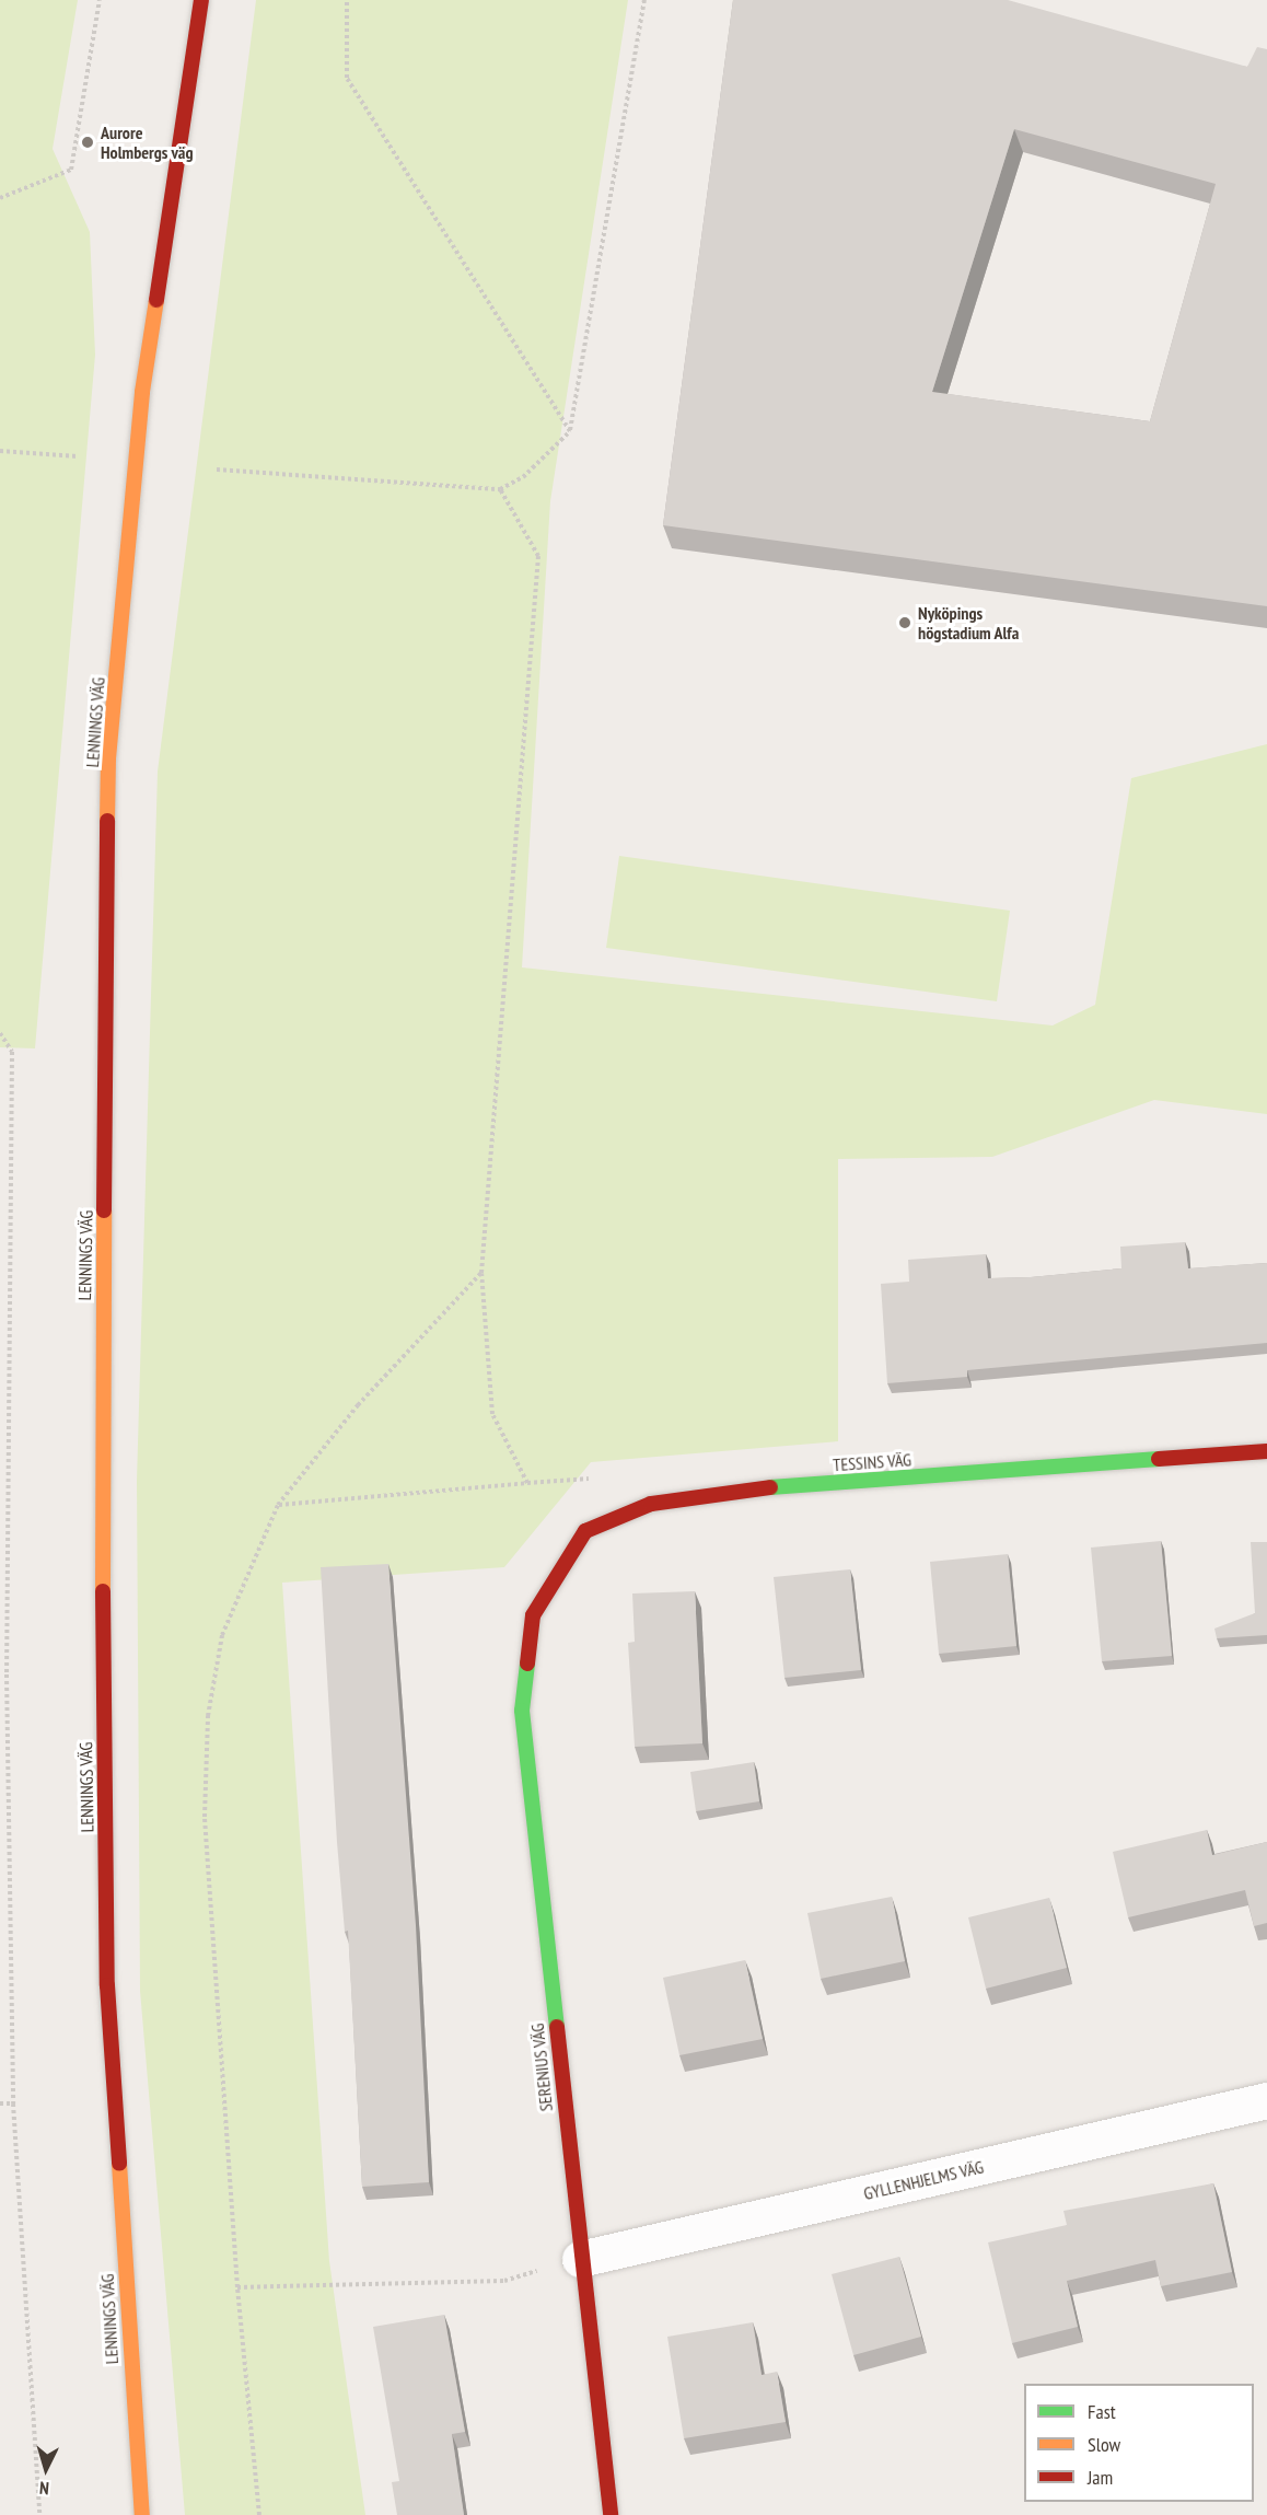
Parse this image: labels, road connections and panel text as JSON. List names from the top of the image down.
{
  "streets": {
    "main road": ["LENNINGS VÄG", "TESSINS VÄG", "SERENIUS VÄG"],
    "street": ["GYLLENHJELMS VÄG"]
  },
  "crossings": [
    ["TESSINS VÄG", "SERENIUS VÄG"],
    ["SERENIUS VÄG", "GYLLENHJELMS VÄG"]
  ],
  "places": ["Aurore Holmbergs väg", "Nyköpings högstadium Alfa"],
  "legend": ["Fast", "Slow", "Jam"],
  "north": "bottom"
}
